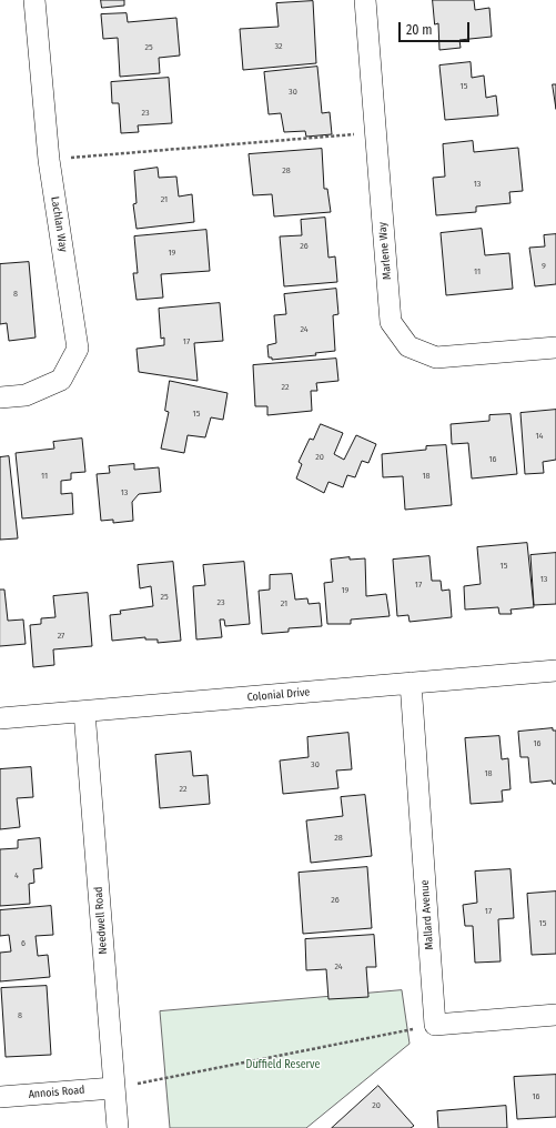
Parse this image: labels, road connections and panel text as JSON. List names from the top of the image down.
{
  "streets": {
    "street": [
      "Lachlan Way",
      "Marlene Way",
      "Colonial Drive",
      "Mallard Avenue",
      "Needwell Road",
      "Annois Road"
    ]
  },
  "crossings": [
    ["Colonial Drive", "Mallard Avenue"],
    ["Colonial Drive", "Needwell Road"],
    ["Needwell Road", "Annois Road"]
  ],
  "parks": ["Duffield Reserve"],
  "house_numbers": [
    "32",
    "25",
    "15",
    "30",
    "23",
    "28",
    "13",
    "21",
    "26",
    "19",
    "9",
    "11",
    "8",
    "24",
    "17",
    "22",
    "15",
    "14",
    "20",
    "16",
    "11",
    "18",
    "13",
    "15",
    "13",
    "17",
    "19",
    "25",
    "23",
    "21",
    "27",
    "16",
    "30",
    "18",
    "22",
    "28",
    "4",
    "26",
    "17",
    "15",
    "6",
    "24",
    "8",
    "16",
    "20"
  ],
  "scale_bar": "20 m"
}
